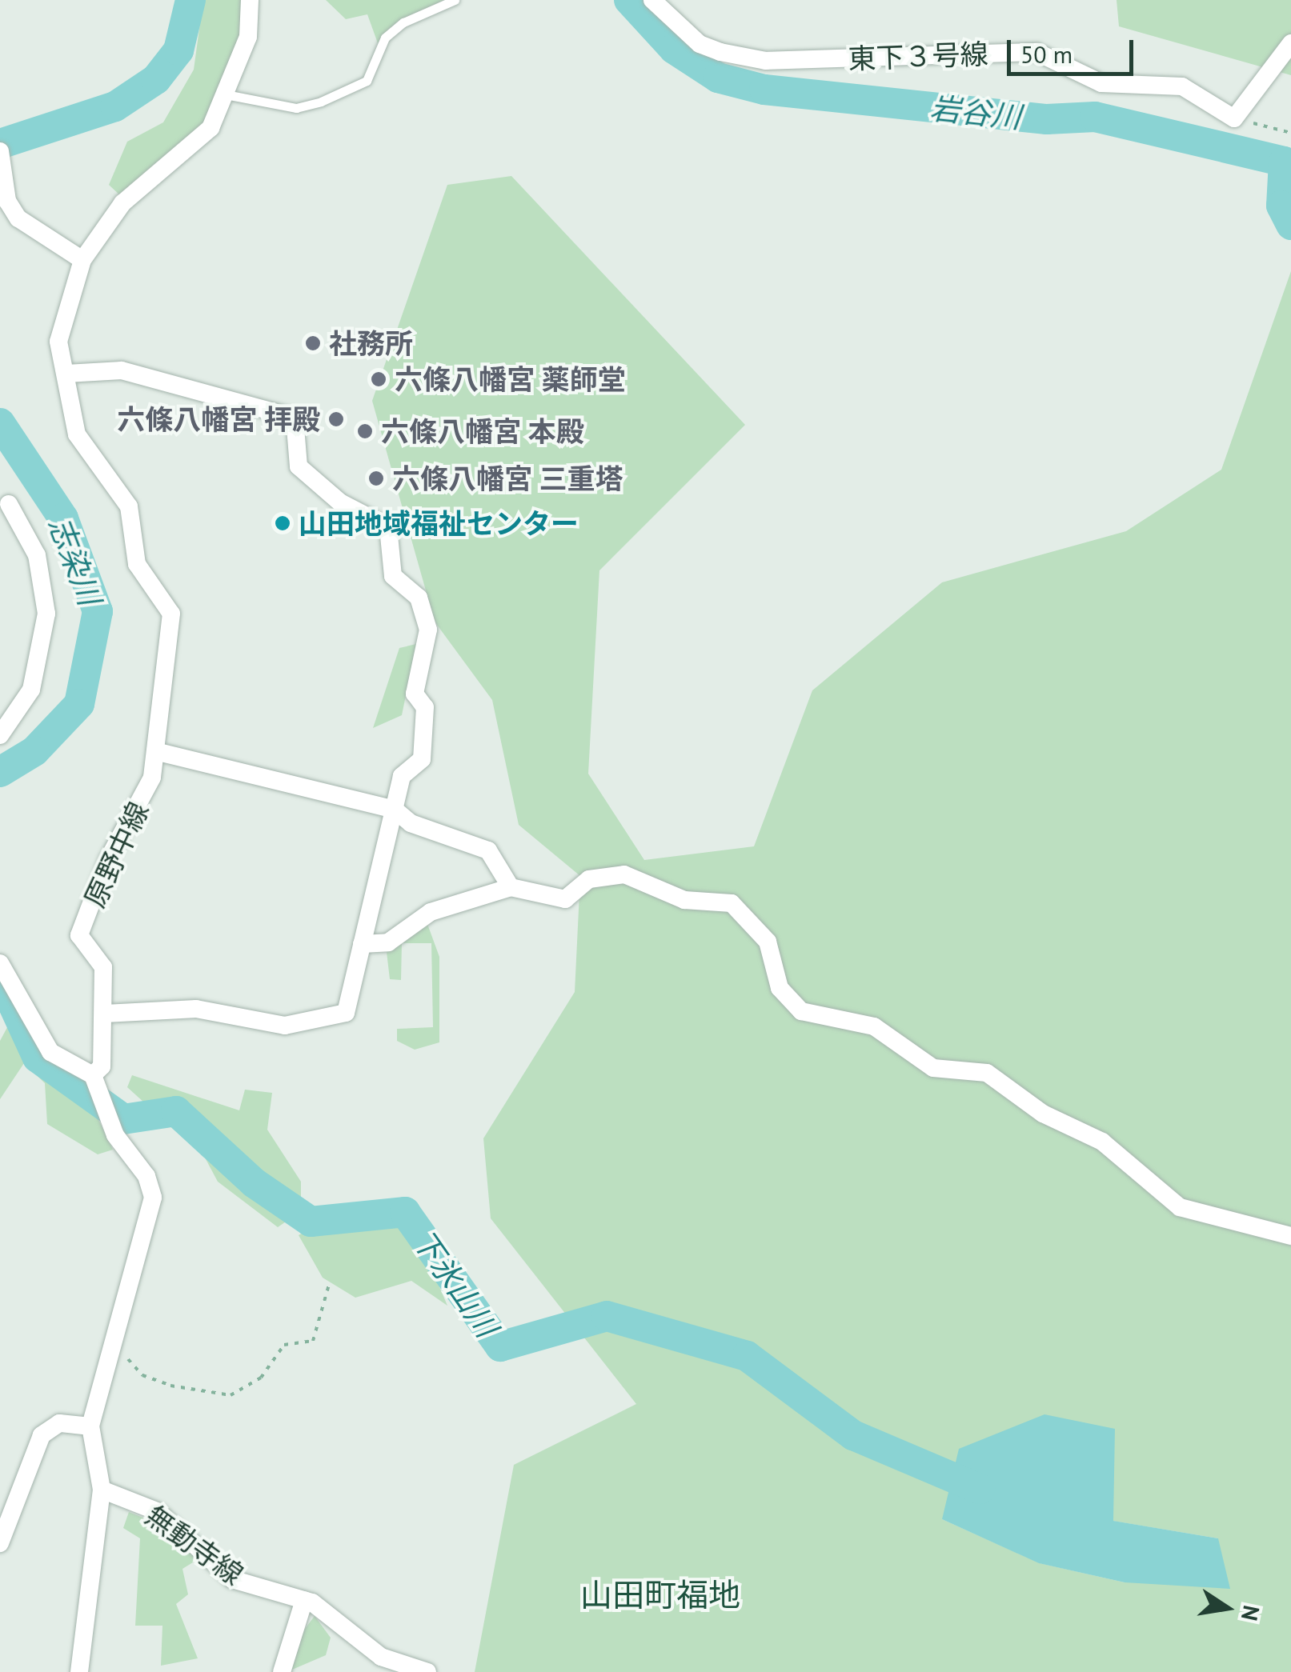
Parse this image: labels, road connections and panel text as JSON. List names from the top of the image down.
{
  "streets": {
    "street": ["東下３号線", "原野中線", "無動寺線"]
  },
  "districts": ["山田町福地"],
  "water": ["岩谷川", "志染川", "下氷山川"],
  "places": [
    "社務所",
    "六條八幡宮 薬師堂",
    "六條八幡宮 拝殿",
    "六條八幡宮 本殿",
    "六條八幡宮 三重塔",
    "山田地域福祉センター"
  ],
  "scale_bar": "50 m",
  "north": "right"
}
